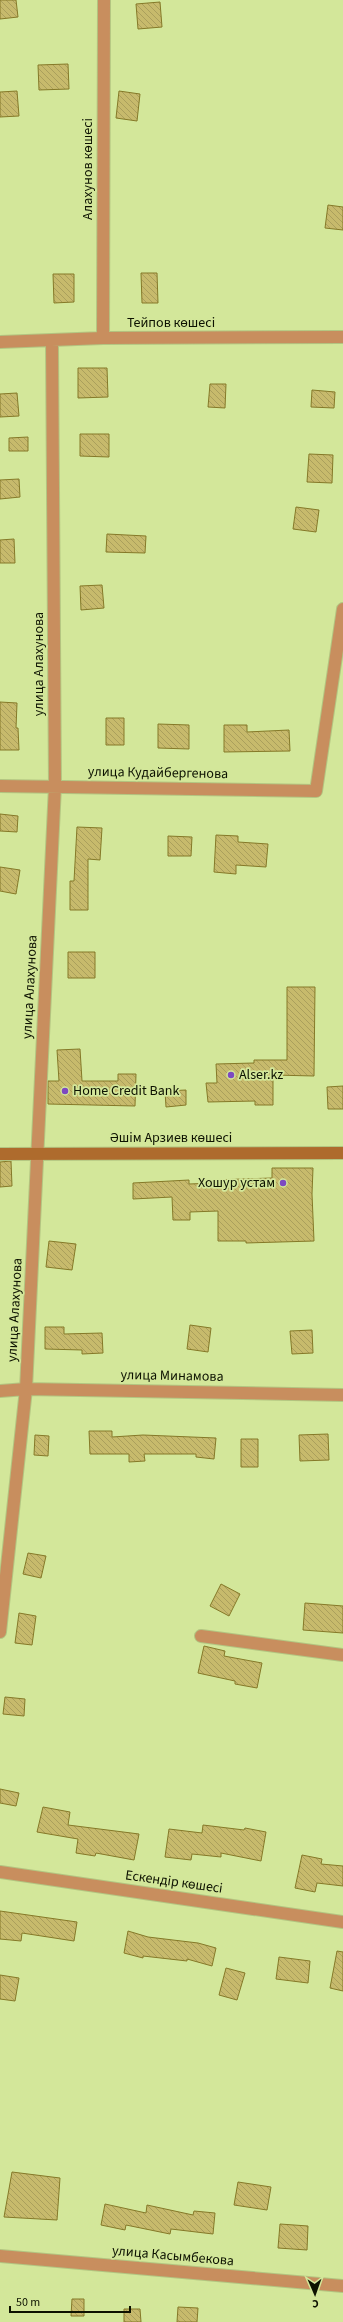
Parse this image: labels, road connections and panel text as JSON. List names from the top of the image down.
{
  "streets": {
    "main road": ["Әшім Арзиев көшесі"],
    "street": [
      "Алахунов көшесі",
      "Тейпов көшесі",
      "улица Алахунова",
      "улица Кудайбергенова",
      "улица Минамова",
      "Ескендір көшесі",
      "улица Касымбекова"
    ]
  },
  "crossings": [
    ["Алахунов көшесі", "Тейпов көшесі"],
    ["Тейпов көшесі", "улица Алахунова"],
    ["улица Алахунова", "улица Кудайбергенова"],
    ["улица Алахунова", "Әшім Арзиев көшесі"],
    ["улица Алахунова", "улица Минамова"]
  ],
  "places": ["Alser.kz", "Home Credit Bank", "Хошур устам"],
  "scale_bar": "50 m",
  "north": "bottom"
}
